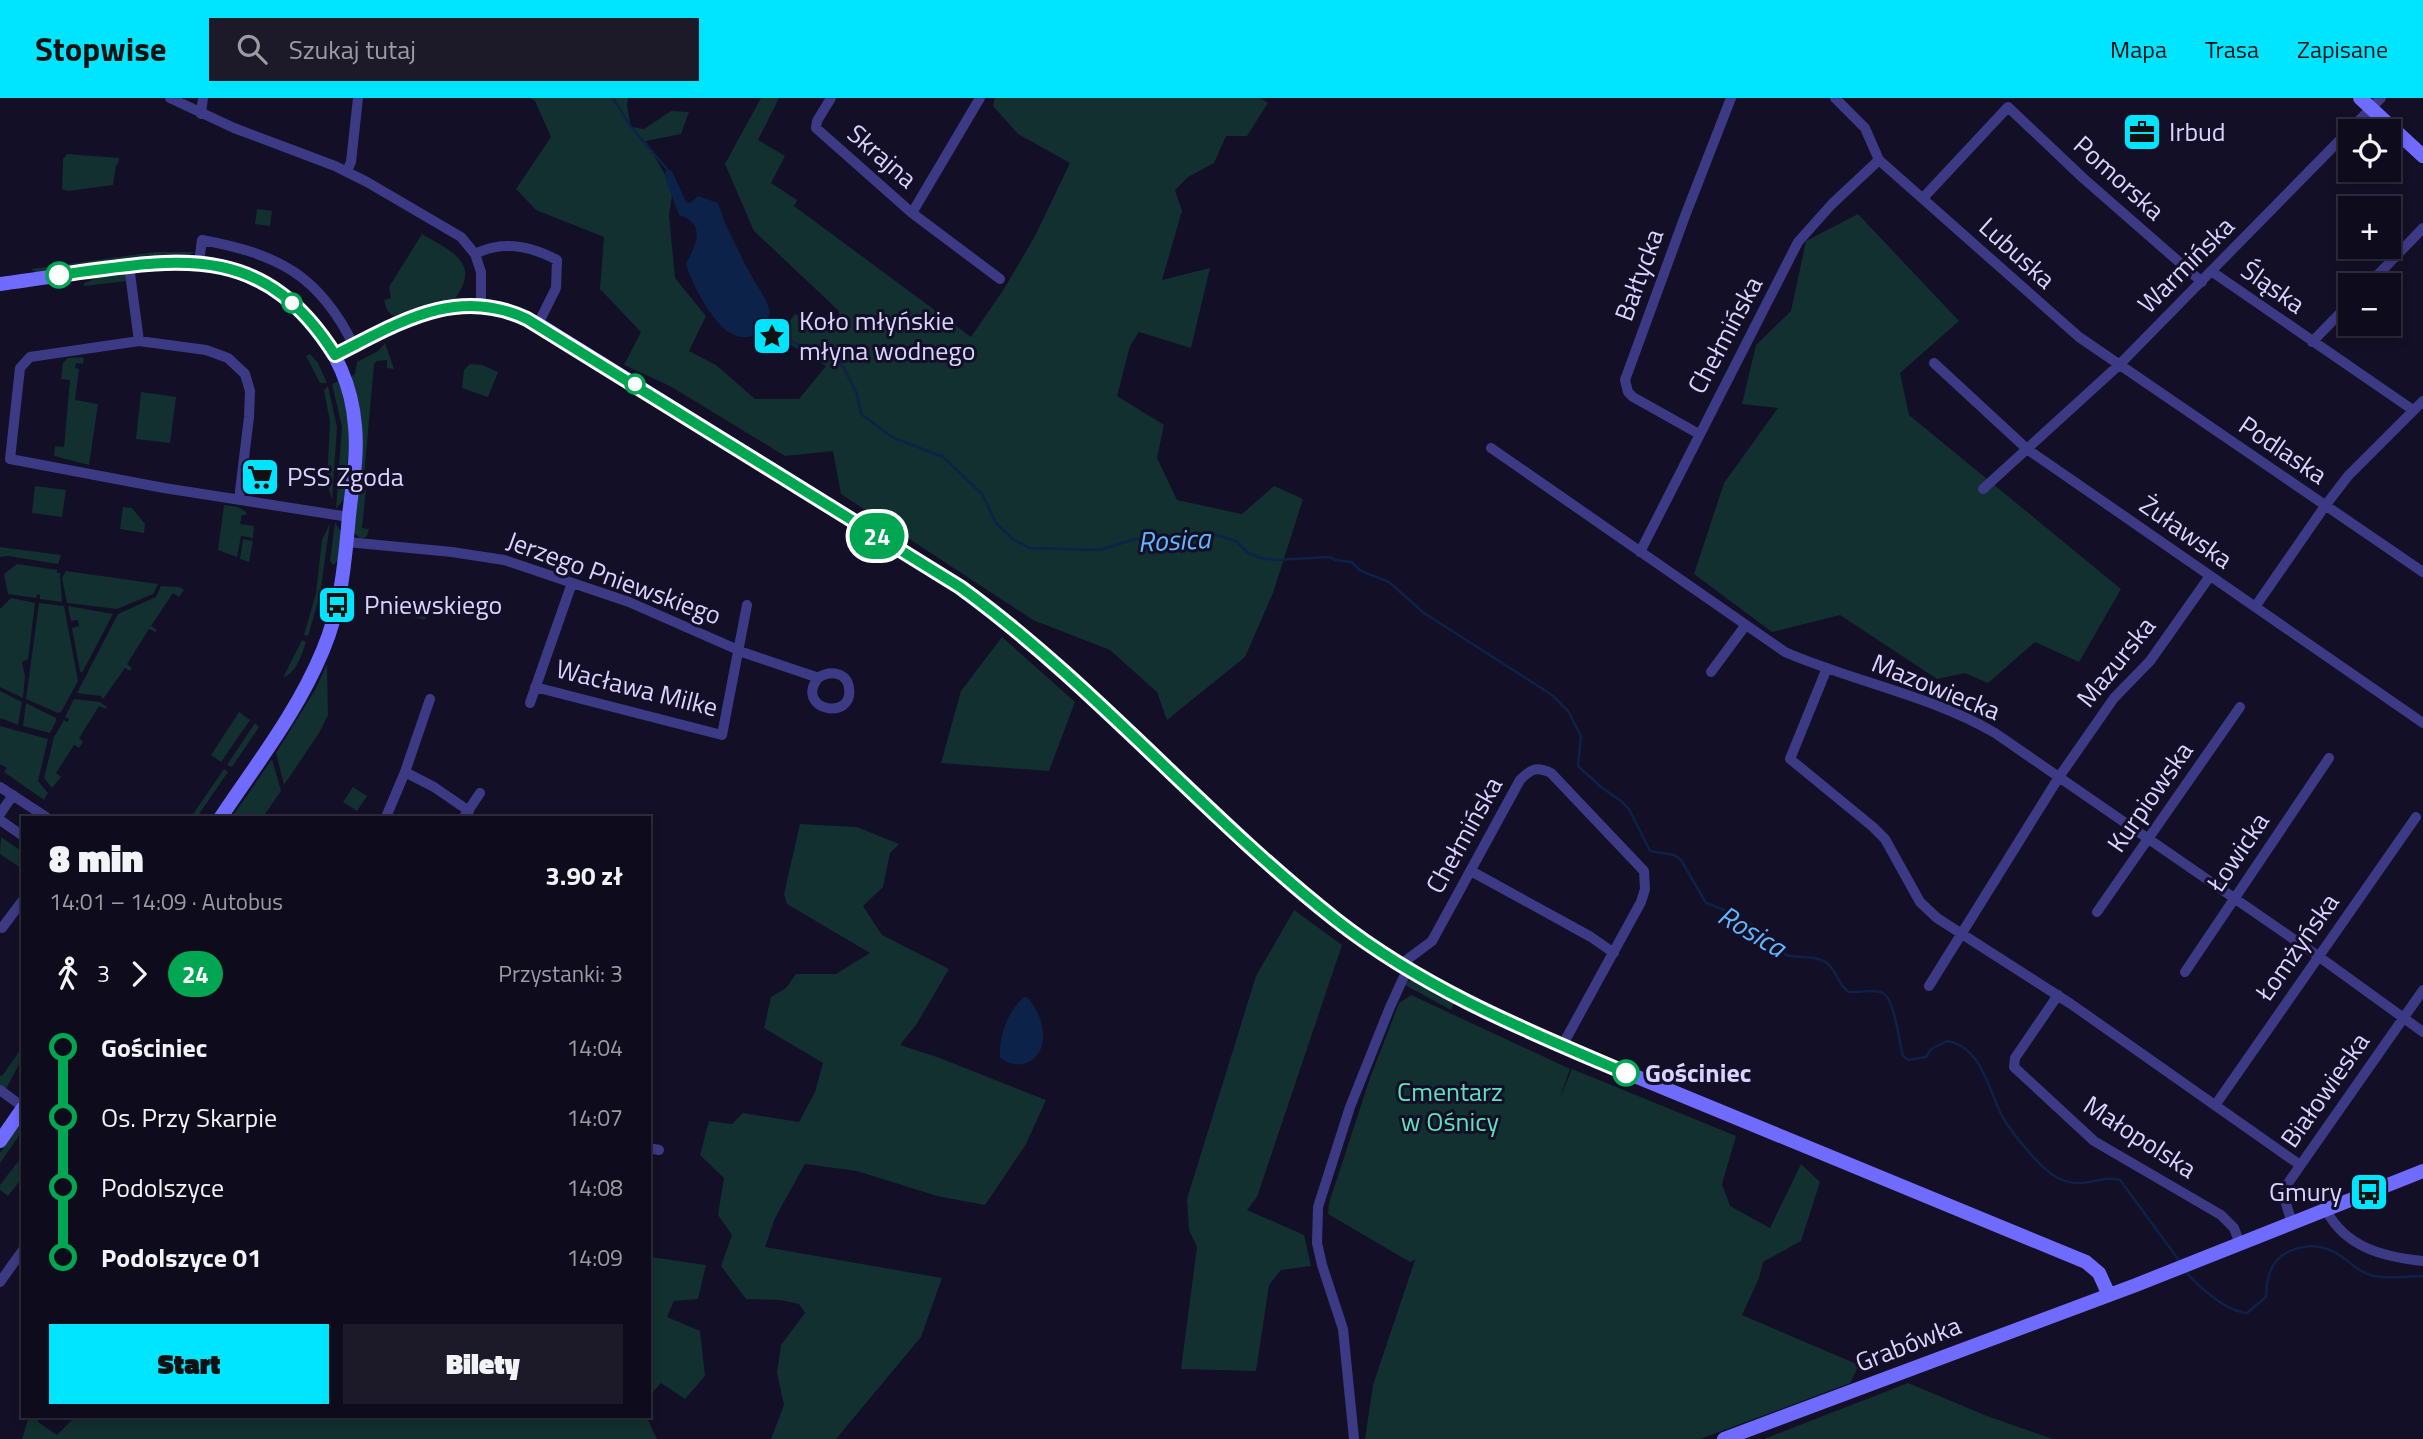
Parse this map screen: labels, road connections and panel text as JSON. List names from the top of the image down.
{
  "streets": {
    "street": [
      "Skrajna",
      "Pomorska",
      "Lubuska",
      "Warmińska",
      "Bałtycka",
      "Śląska",
      "Chełmińska",
      "Podlaska",
      "Żuławska",
      "Jerzego Pniewskiego",
      "Mazurska",
      "Mazowiecka",
      "Wacława Milke",
      "Kurpiowska",
      "Łowicka",
      "Łomżyńska",
      "Białowieska",
      "Małopolska",
      "Grabówka"
    ]
  },
  "crossings": [
    ["Pomorska", "Lubuska"],
    ["Pomorska", "Warmińska"],
    ["Lubuska", "Warmińska"],
    ["Lubuska", "Chełmińska"],
    ["Lubuska", "Podlaska"],
    ["Warmińska", "Śląska"],
    ["Warmińska", "Podlaska"],
    ["Warmińska", "Żuławska"],
    ["Bałtycka", "Chełmińska"],
    ["Chełmińska", "Mazowiecka"],
    ["Żuławska", "Mazurska"],
    ["Jerzego Pniewskiego", "Wacława Milke"],
    ["Mazurska", "Mazowiecka"],
    ["Mazowiecka", "Kurpiowska"],
    ["Mazowiecka", "Łowicka"],
    ["Mazowiecka", "Łomżyńska"],
    ["Mazowiecka", "Białowieska"],
    ["Białowieska", "Grabówka"],
    ["Małopolska", "Grabówka"]
  ],
  "water": ["Rosica"],
  "parks": ["Cmentarz w Ośnicy"],
  "places": {
    "office": ["Irbud"],
    "place": ["Koło młyńskie młyna wodnego"],
    "supermarket": ["PSS Zgoda"],
    "bus stop": ["Pniewskiego", "Gmury"],
    "other": ["Gościniec"]
  },
  "lines": ["bus line 24"],
  "page": {
    "header": "Stopwise",
    "search": "Szukaj tutaj",
    "nav": ["Mapa", "Trasa", "Zapisane"],
    "on_map": "24",
    "map_buttons": ["+", "−"],
    "heading": ["8 min", "14:01 – 14:09 · Autobus", "3.90 zł"],
    "legs": ["3", "24", "Przystanki: 3"],
    "list": [
      {
        "name": "Gościniec",
        "value": "14:04"
      },
      {
        "name": "Os. Przy Skarpie",
        "value": "14:07"
      },
      {
        "name": "Podolszyce",
        "value": "14:08"
      },
      {
        "name": "Podolszyce 01",
        "value": "14:09"
      }
    ],
    "buttons": ["Start", "Bilety"]
  }
}
